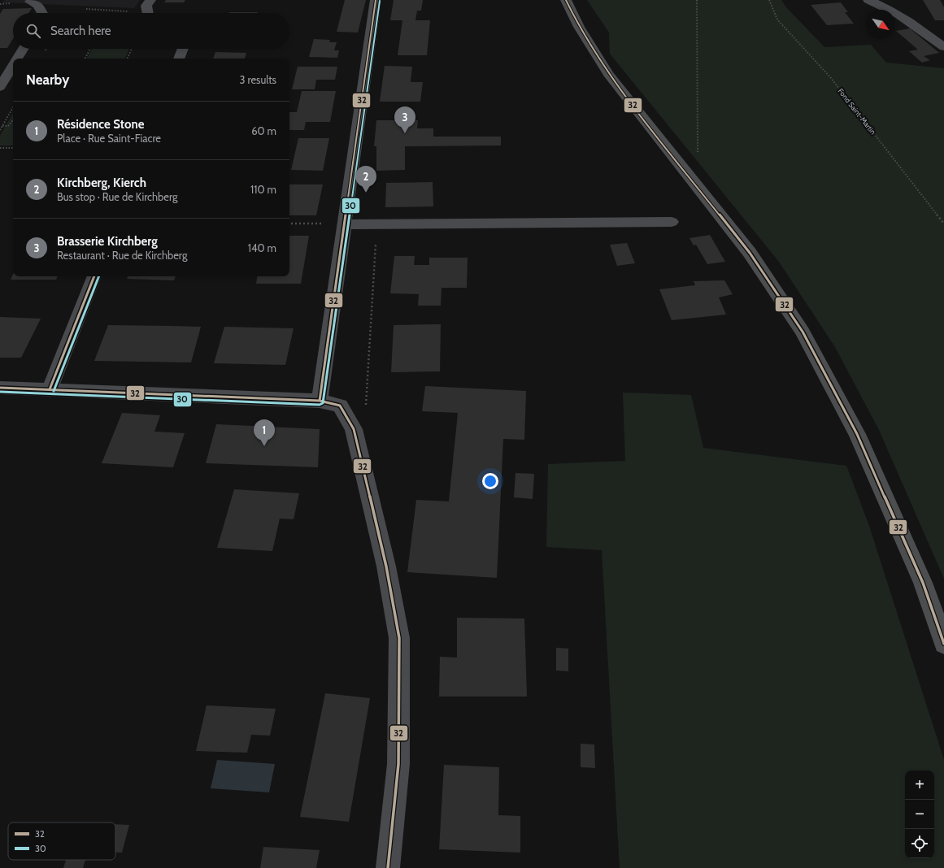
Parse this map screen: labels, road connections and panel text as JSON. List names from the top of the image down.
{
  "streets": {
    "path": ["Fond Saint-Martin"]
  },
  "lines": ["transit line 32", "transit line 30"],
  "legend": ["32", "30"],
  "north": "bottom right",
  "page": {
    "search": "Search here",
    "heading": ["Nearby", "3 results"],
    "list": [
      {
        "mark": "1",
        "name": "Résidence Stone",
        "note": "Place · Rue Saint-Fiacre",
        "value": "60 m"
      },
      {
        "mark": "2",
        "name": "Kirchberg, Kierch",
        "note": "Bus stop · Rue de Kirchberg",
        "value": "110 m"
      },
      {
        "mark": "3",
        "name": "Brasserie Kirchberg",
        "note": "Restaurant · Rue de Kirchberg",
        "value": "140 m"
      }
    ],
    "pins": ["3", "2", "1"],
    "map_buttons": ["+", "−"]
  }
}
